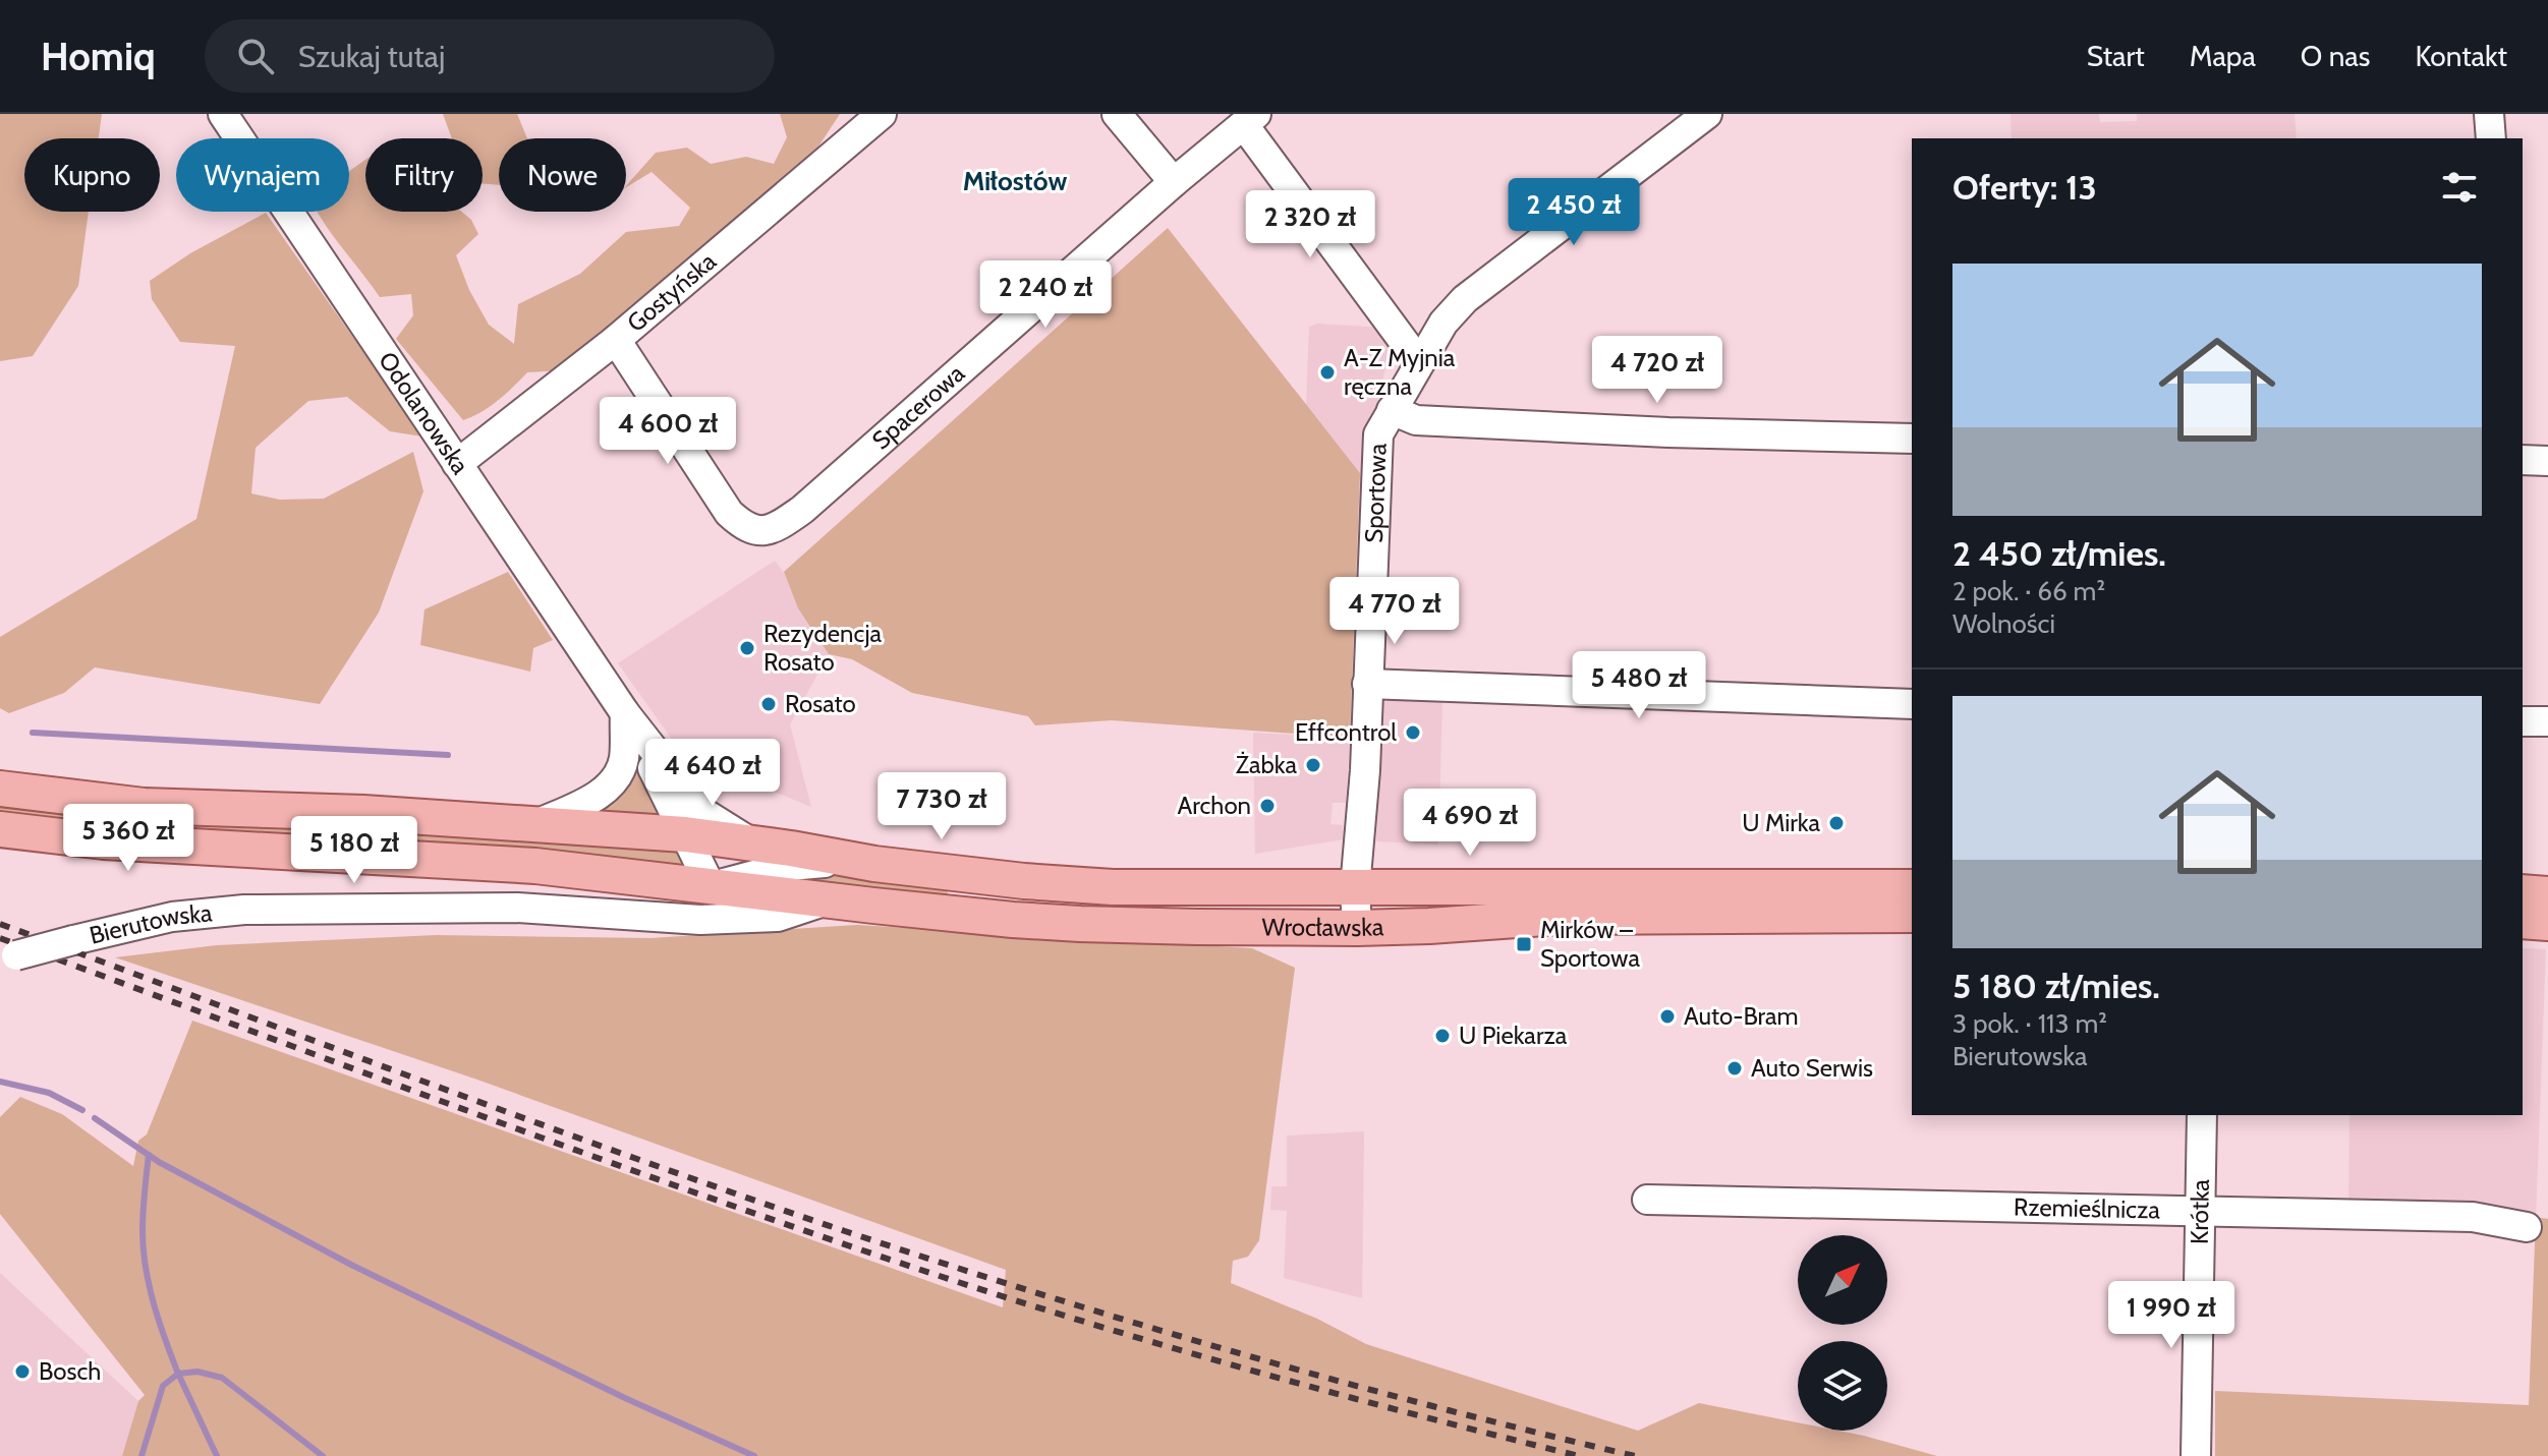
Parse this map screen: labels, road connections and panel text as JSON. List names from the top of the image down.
{
  "streets": {
    "main road": ["Wrocławska"],
    "street": [
      "Gostyńska",
      "Spacerowa",
      "Odolanowska",
      "Sportowa",
      "Bierutowska",
      "Rzemieślnicza",
      "Krótka"
    ]
  },
  "crossings": [
    ["Gostyńska", "Spacerowa"],
    ["Gostyńska", "Odolanowska"],
    ["Odolanowska", "Bierutowska"],
    ["Odolanowska", "Wrocławska"],
    ["Sportowa", "Wrocławska"],
    ["Bierutowska", "Wrocławska"],
    ["Rzemieślnicza", "Krótka"]
  ],
  "districts": ["Miłostów"],
  "places": {
    "other": [
      "A-Z Myjnia ręczna",
      "Rezydencja Rosato",
      "Rosato",
      "Effcontrol",
      "Żabka",
      "Archon",
      "U Mirka",
      "Auto-Bram",
      "U Piekarza",
      "Auto Serwis",
      "Bosch"
    ],
    "transit": ["Mirków – Sportowa"]
  },
  "north": "top right",
  "page": {
    "header": "Homiq",
    "search": "Szukaj tutaj",
    "nav": [
      "Start",
      "Mapa",
      "O nas",
      "Kontakt"
    ],
    "chip": [
      "Kupno",
      "Wynajem",
      "Filtry",
      "Nowe"
    ],
    "heading": "Oferty: 13",
    "price": [
      "2 450 zł",
      "2 320 zł",
      "2 240 zł",
      "4 720 zł",
      "4 600 zł",
      "4 770 zł",
      "5 480 zł",
      "4 640 zł",
      "7 730 zł",
      "4 690 zł",
      "5 360 zł",
      "5 180 zł",
      "1 990 zł"
    ],
    "list": [
      {
        "name": "2 450 zł/mies.",
        "note": "2 pok. · 66 m² · Wolności"
      },
      {
        "name": "5 180 zł/mies.",
        "note": "3 pok. · 113 m² · Bierutowska"
      }
    ]
  }
}
